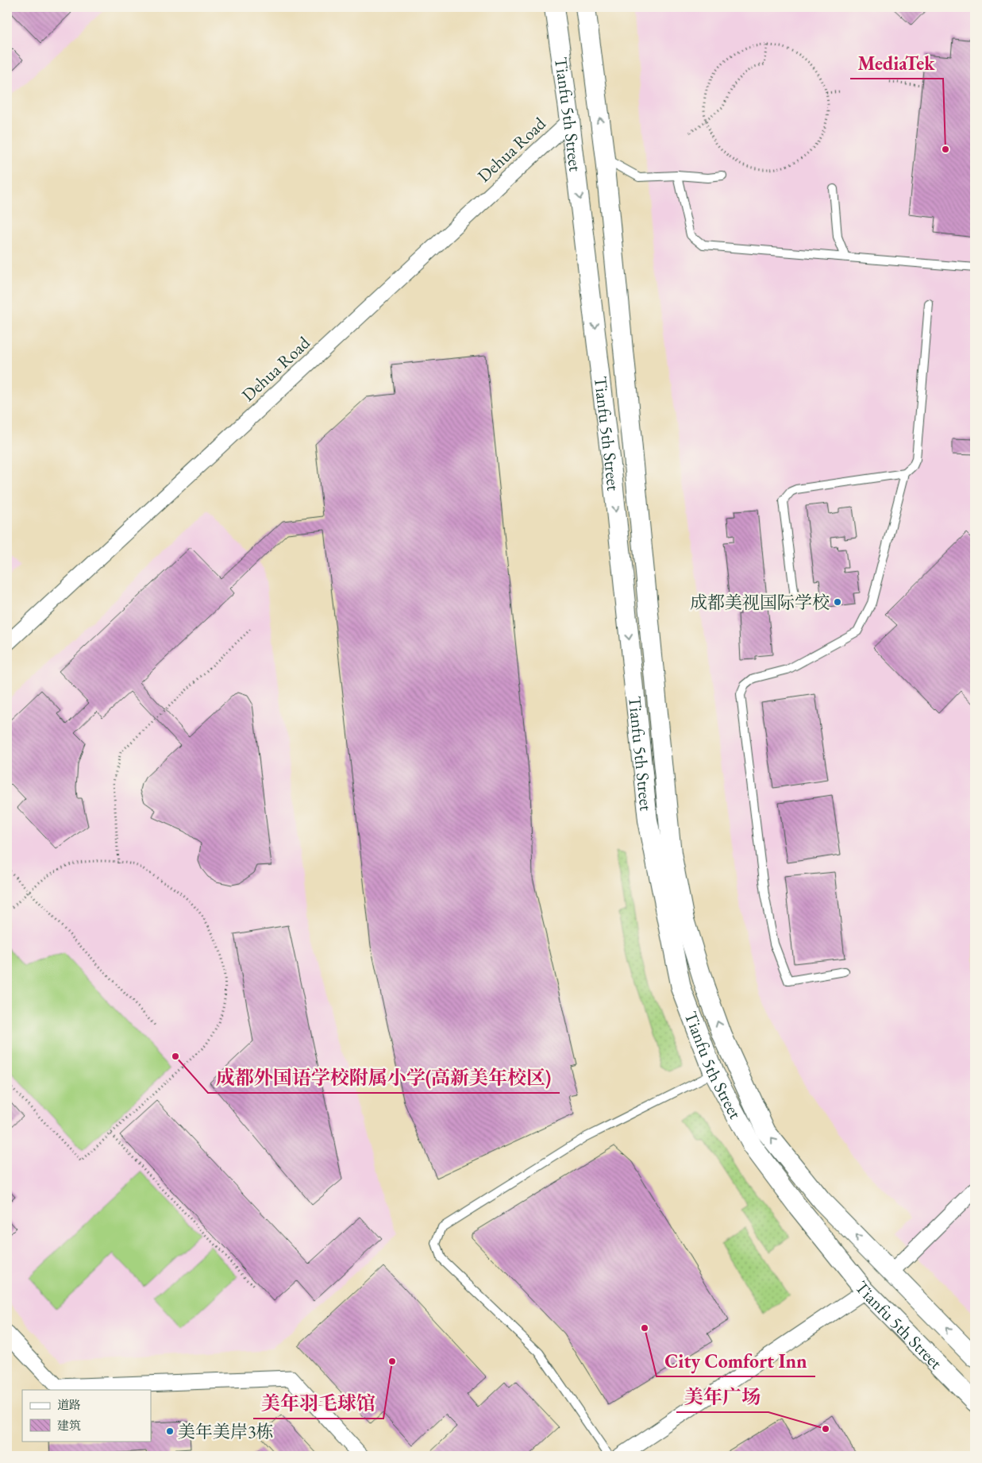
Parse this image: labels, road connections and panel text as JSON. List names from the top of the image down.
{
  "streets": {
    "street": ["Tianfu 5th Street", "Dehua Road"]
  },
  "crossings": [
    ["Tianfu 5th Street", "Dehua Road"]
  ],
  "places": [
    "MediaTek",
    "成都美视国际学校",
    "成都外国语学校附属小学(高新美年校区)",
    "City Comfort Inn",
    "美年羽毛球馆",
    "美年广场",
    "美年美岸3栋"
  ],
  "legend": ["道路", "建筑"]
}
